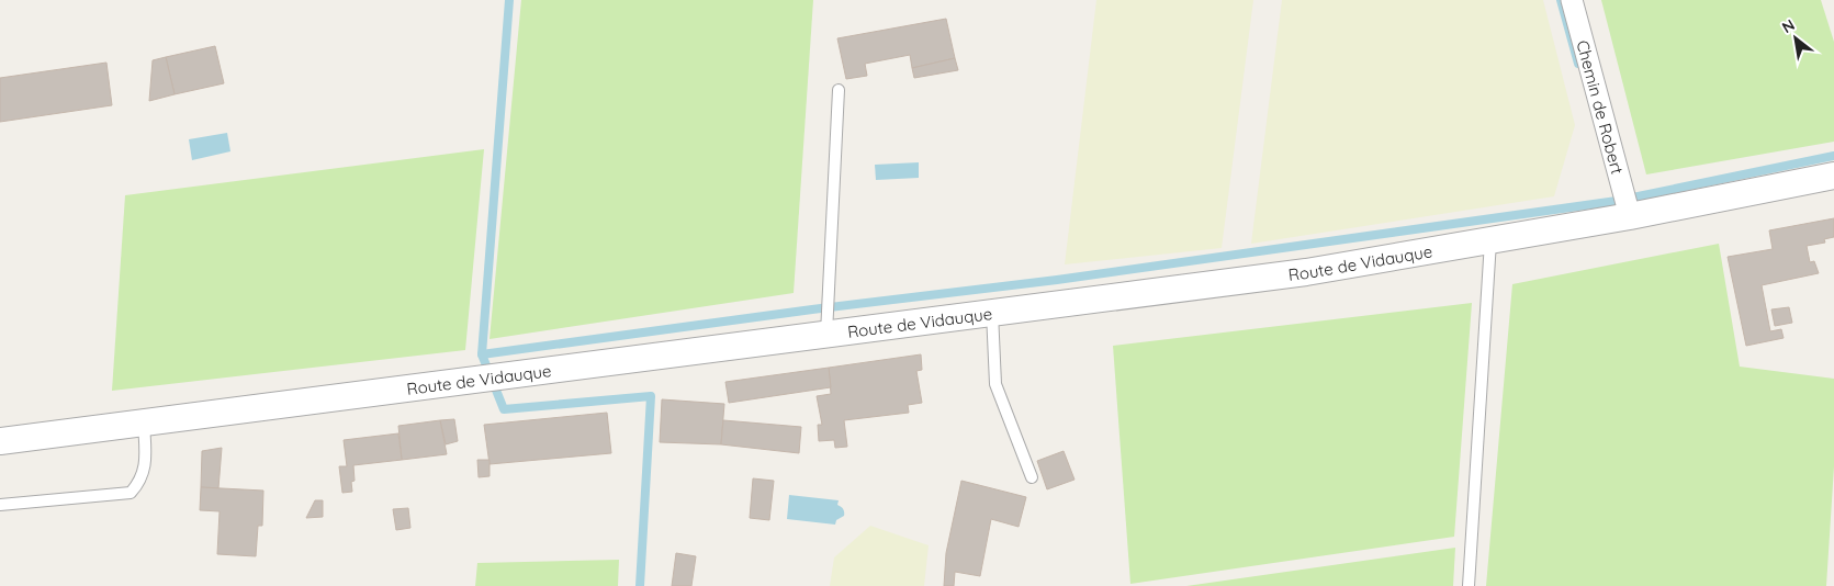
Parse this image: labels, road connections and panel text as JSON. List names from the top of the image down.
{
  "streets": {
    "street": ["Chemin de Robert", "Route de Vidauque"]
  },
  "crossings": [
    ["Chemin de Robert", "Route de Vidauque"]
  ],
  "north": "top left"
}
